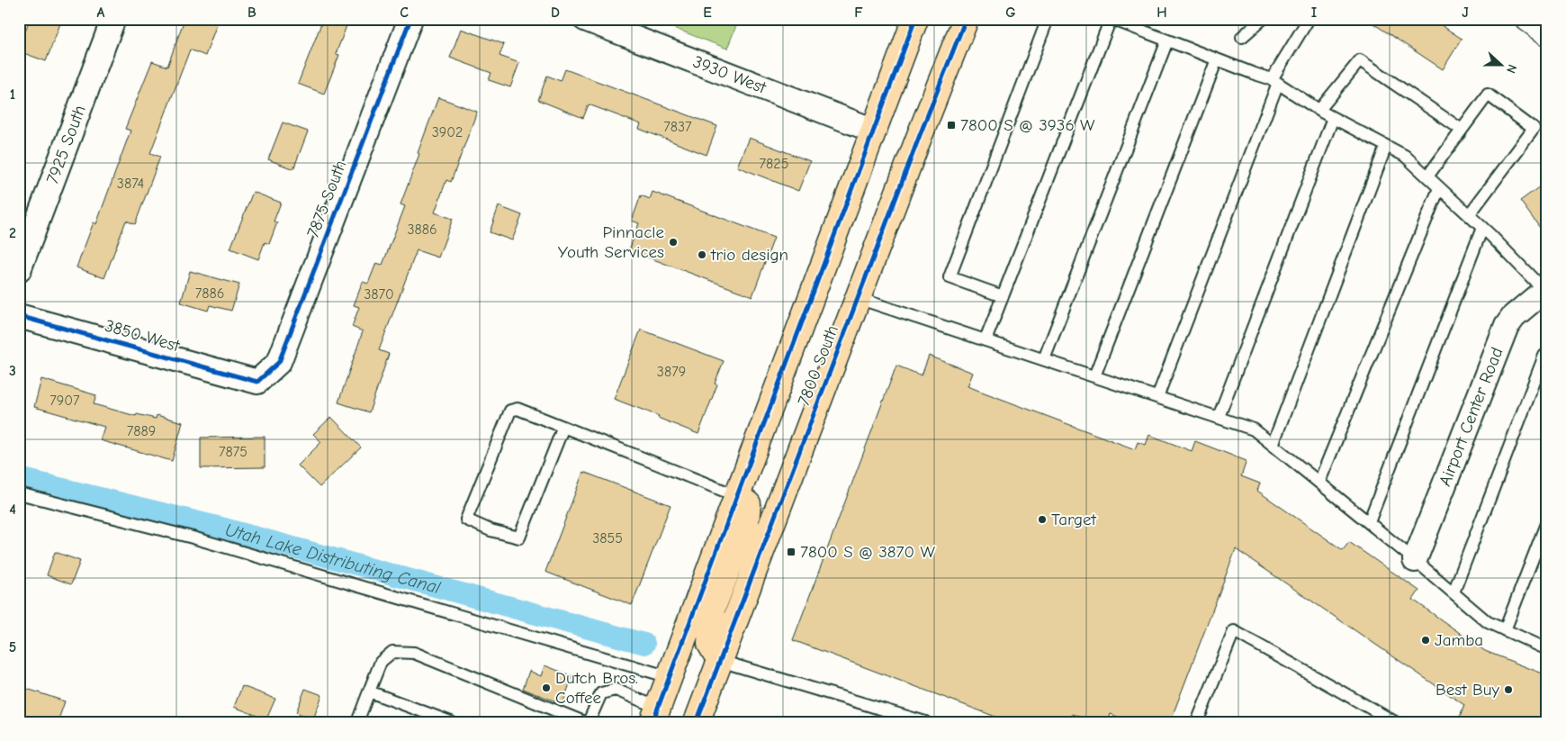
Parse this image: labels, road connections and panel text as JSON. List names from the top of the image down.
{
  "streets": {
    "main road": ["7800 South"],
    "street": [
      "3930 West",
      "7925 South",
      "7875 South",
      "3850 West",
      "Airport Center Road"
    ]
  },
  "crossings": [
    ["3930 West", "7800 South"],
    ["7875 South", "3850 West"]
  ],
  "water": ["Utah Lake Distributing Canal"],
  "places": {
    "transit": ["7800 S @ 3936 W", "7800 S @ 3870 W"],
    "other": [
      "Pinnacle Youth Services",
      "trio design",
      "Target",
      "Jamba",
      "Dutch Bros. Coffee",
      "Best Buy"
    ]
  },
  "house_numbers": [
    "7837",
    "3902",
    "7825",
    "3874",
    "3886",
    "7886",
    "3870",
    "3879",
    "7907",
    "7889",
    "7875",
    "3855"
  ],
  "north": "right",
  "grid": {
    "columns": [
      "A",
      "B",
      "C",
      "D",
      "E",
      "F",
      "G",
      "H",
      "I",
      "J"
    ],
    "rows": [
      "1",
      "2",
      "3",
      "4",
      "5"
    ]
  }
}
